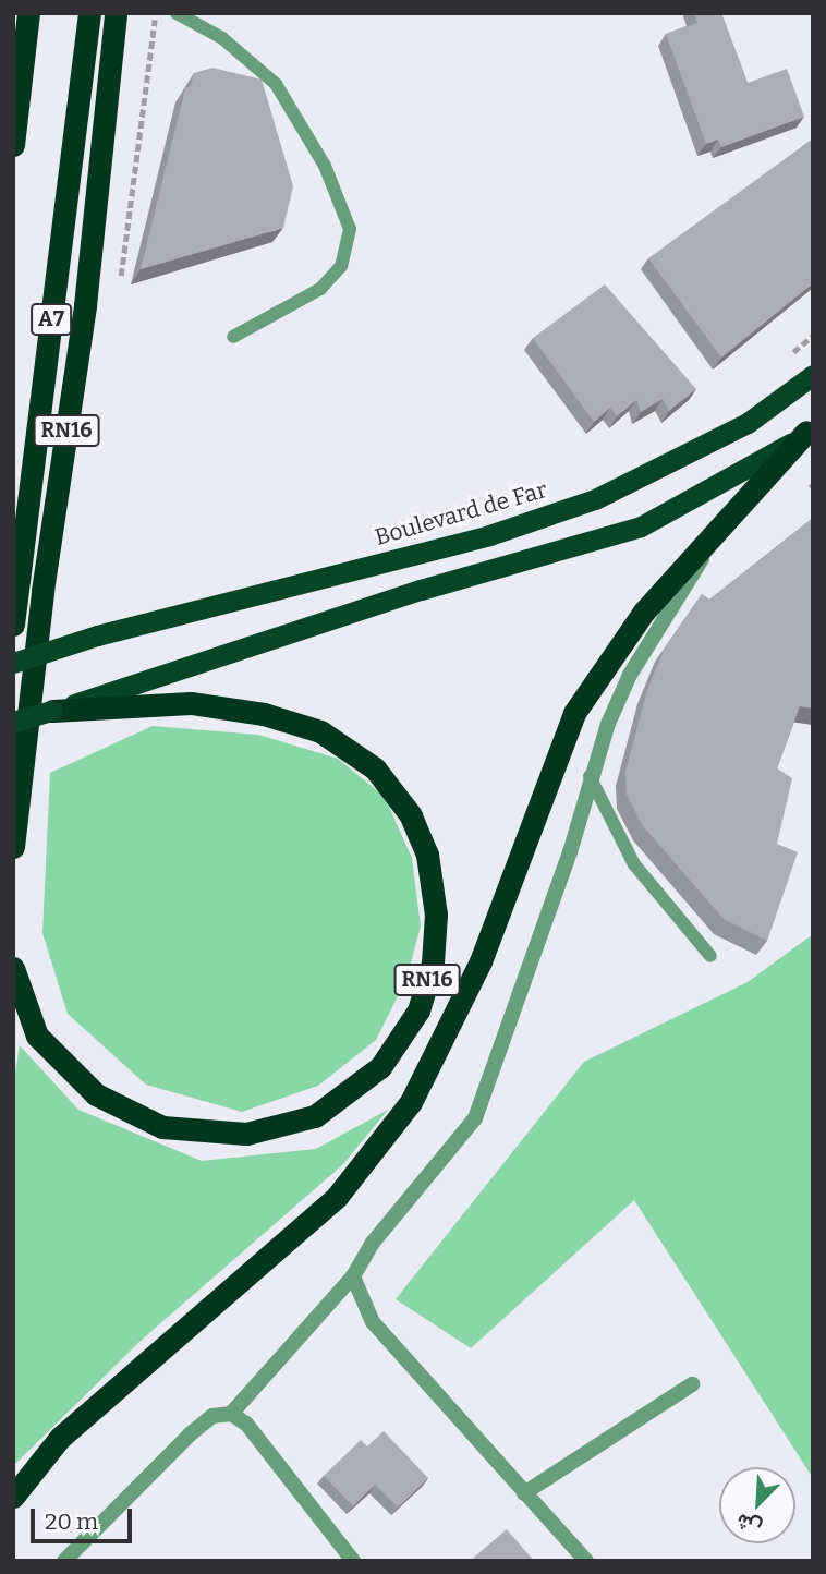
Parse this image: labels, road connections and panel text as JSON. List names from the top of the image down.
{
  "streets": {
    "highway": ["A7", "RN16", "Boulevard de Far"]
  },
  "scale_bar": "20 m",
  "north": "bottom left"
}
